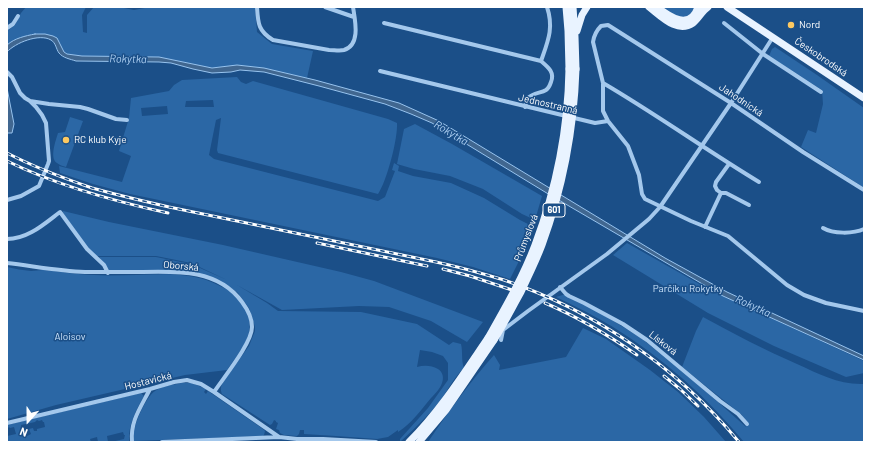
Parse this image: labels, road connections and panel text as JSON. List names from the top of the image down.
{
  "streets": {
    "main road": ["Českobrodská", "601", "Průmyslová"],
    "street": [
      "Jahodnická",
      "Jednostranná",
      "Oborská",
      "Lísková",
      "Hostavická"
    ]
  },
  "crossings": [
    ["Oborská", "Hostavická"]
  ],
  "water": ["Rokytka"],
  "parks": ["Parčík u Rokytky", "Aloisov"],
  "places": ["Nord", "RC klub Kyje"],
  "north": "bottom"
}
